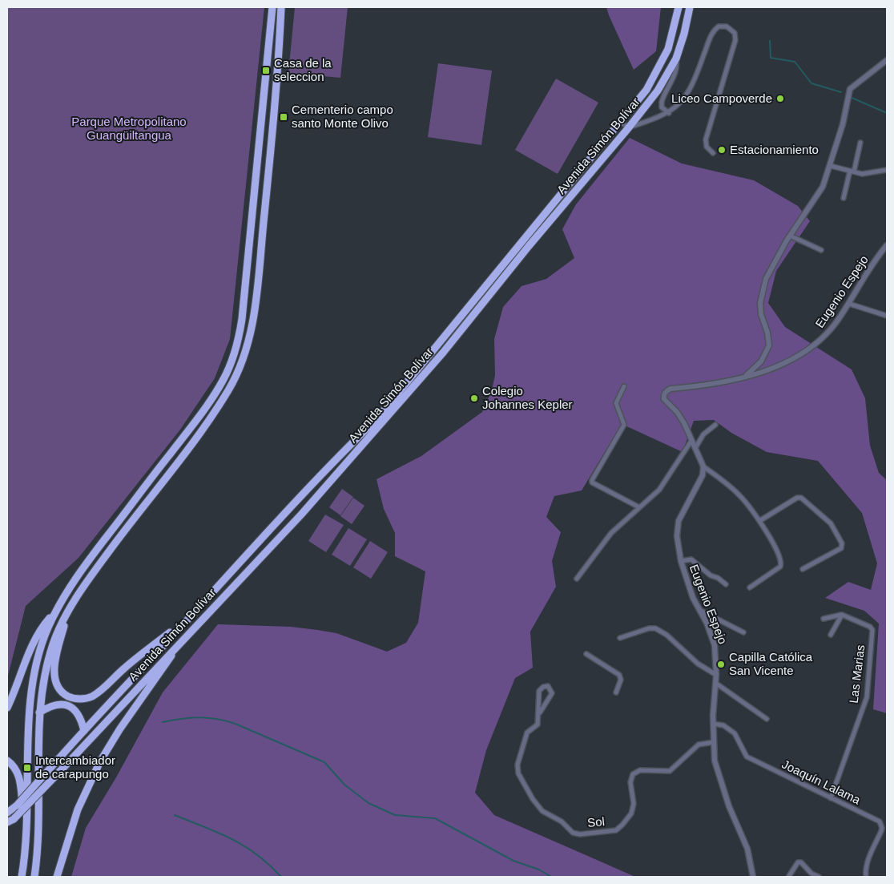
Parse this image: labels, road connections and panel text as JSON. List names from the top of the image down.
{
  "streets": {
    "highway": ["Avenida Simón Bolívar"],
    "street": [
      "Eugenio Espejo",
      "Las Marias",
      "Joaquín Lalama",
      "Sol"
    ]
  },
  "crossings": [
    ["Eugenio Espejo", "Joaquín Lalama"],
    ["Eugenio Espejo", "Sol"],
    ["Las Marias", "Joaquín Lalama"]
  ],
  "parks": ["Parque Metropolitano Guangüiltangua"],
  "places": {
    "transit": ["Casa de la seleccion", "Cementerio campo santo Monte Olivo", "Intercambiador de carapungo"],
    "other": [
      "Liceo Campoverde",
      "Estacionamiento",
      "Colegio Johannes Kepler",
      "Capilla Católica San Vicente"
    ]
  }
}
